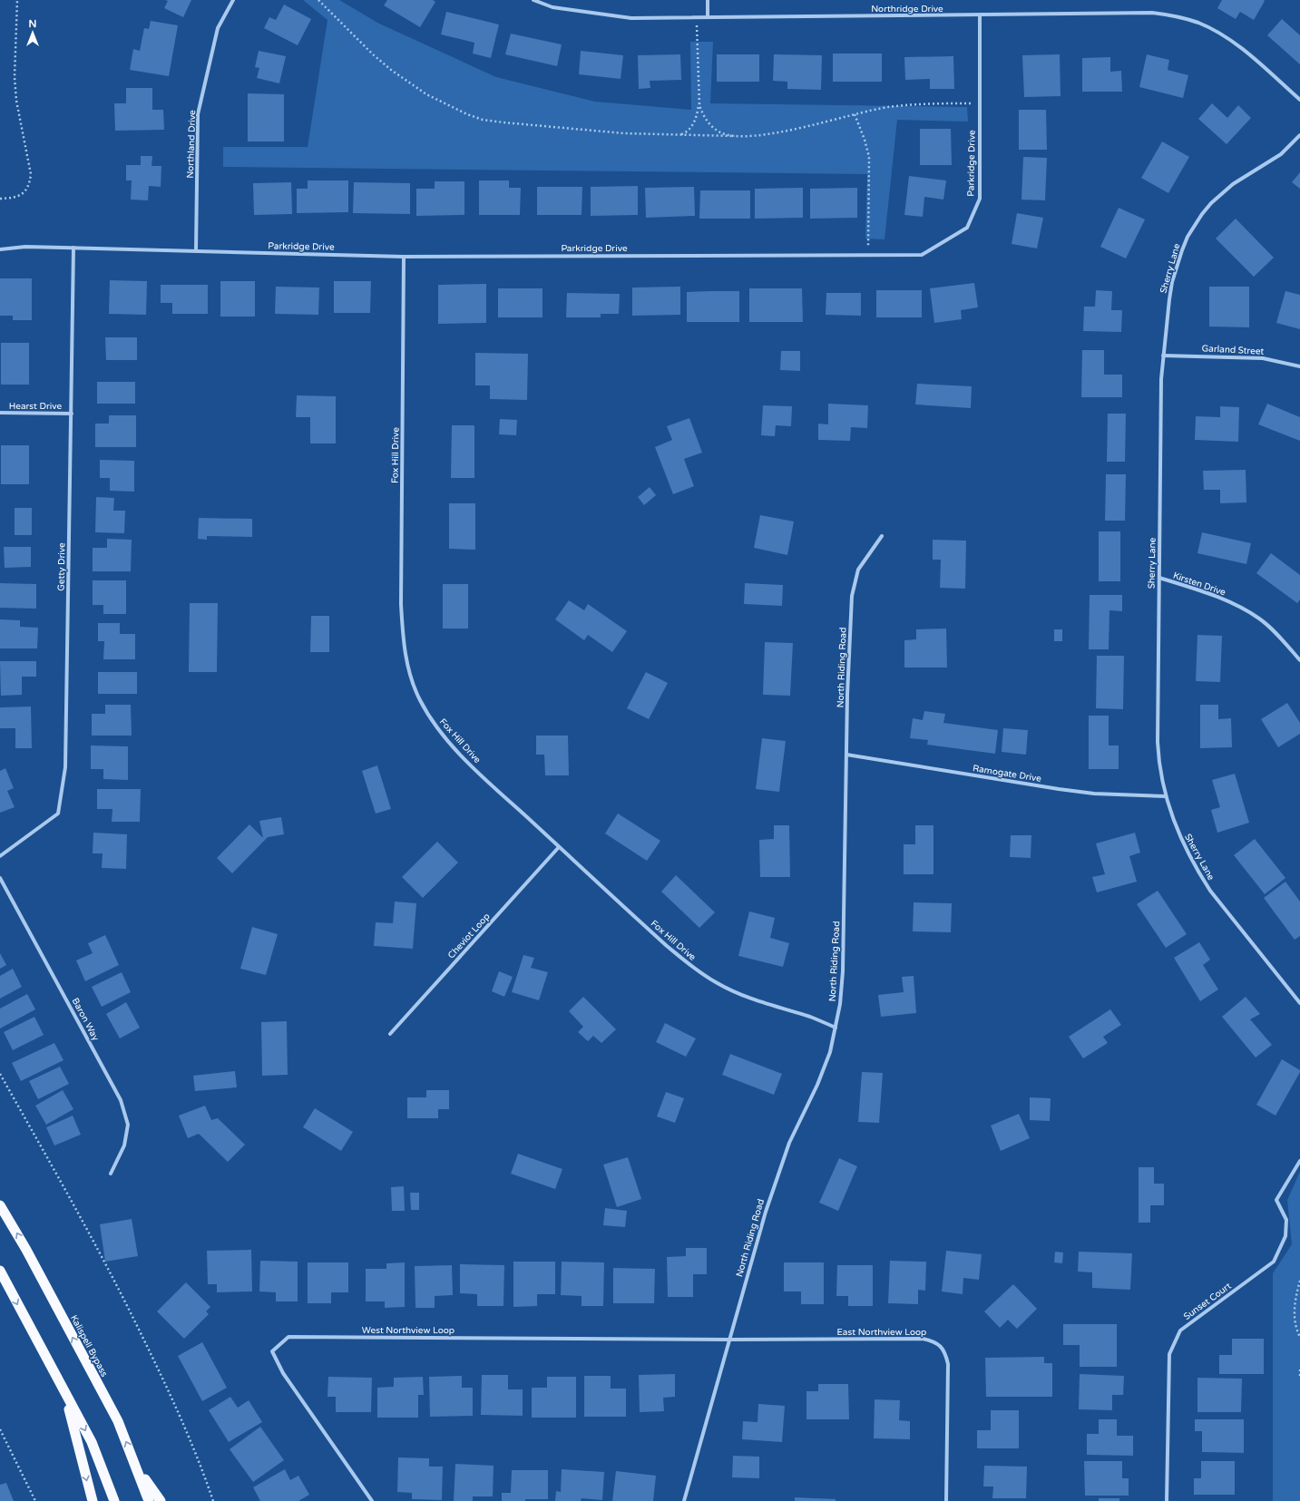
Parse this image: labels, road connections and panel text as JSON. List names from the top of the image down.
{
  "streets": {
    "highway": ["Kalispell Bypass"],
    "street": [
      "Northridge Drive",
      "Northland Drive",
      "Parkridge Drive",
      "Sherry Lane",
      "Garland Street",
      "Hearst Drive",
      "Fox Hill Drive",
      "Getty Drive",
      "Kirsten Drive",
      "North Riding Road",
      "Ramogate Drive",
      "Cheviot Loop",
      "Baron Way",
      "Sunset Court",
      "West Northview Loop",
      "East Northview Loop"
    ]
  },
  "crossings": [
    ["Northridge Drive", "Parkridge Drive"],
    ["Northland Drive", "Parkridge Drive"],
    ["Parkridge Drive", "Fox Hill Drive"],
    ["Parkridge Drive", "Getty Drive"],
    ["Sherry Lane", "Garland Street"],
    ["Sherry Lane", "Kirsten Drive"],
    ["Sherry Lane", "Ramogate Drive"],
    ["Hearst Drive", "Getty Drive"],
    ["Fox Hill Drive", "North Riding Road"],
    ["Fox Hill Drive", "Cheviot Loop"],
    ["North Riding Road", "Ramogate Drive"],
    ["North Riding Road", "West Northview Loop"],
    ["North Riding Road", "East Northview Loop"],
    ["West Northview Loop", "East Northview Loop"]
  ],
  "north": "top"
}
